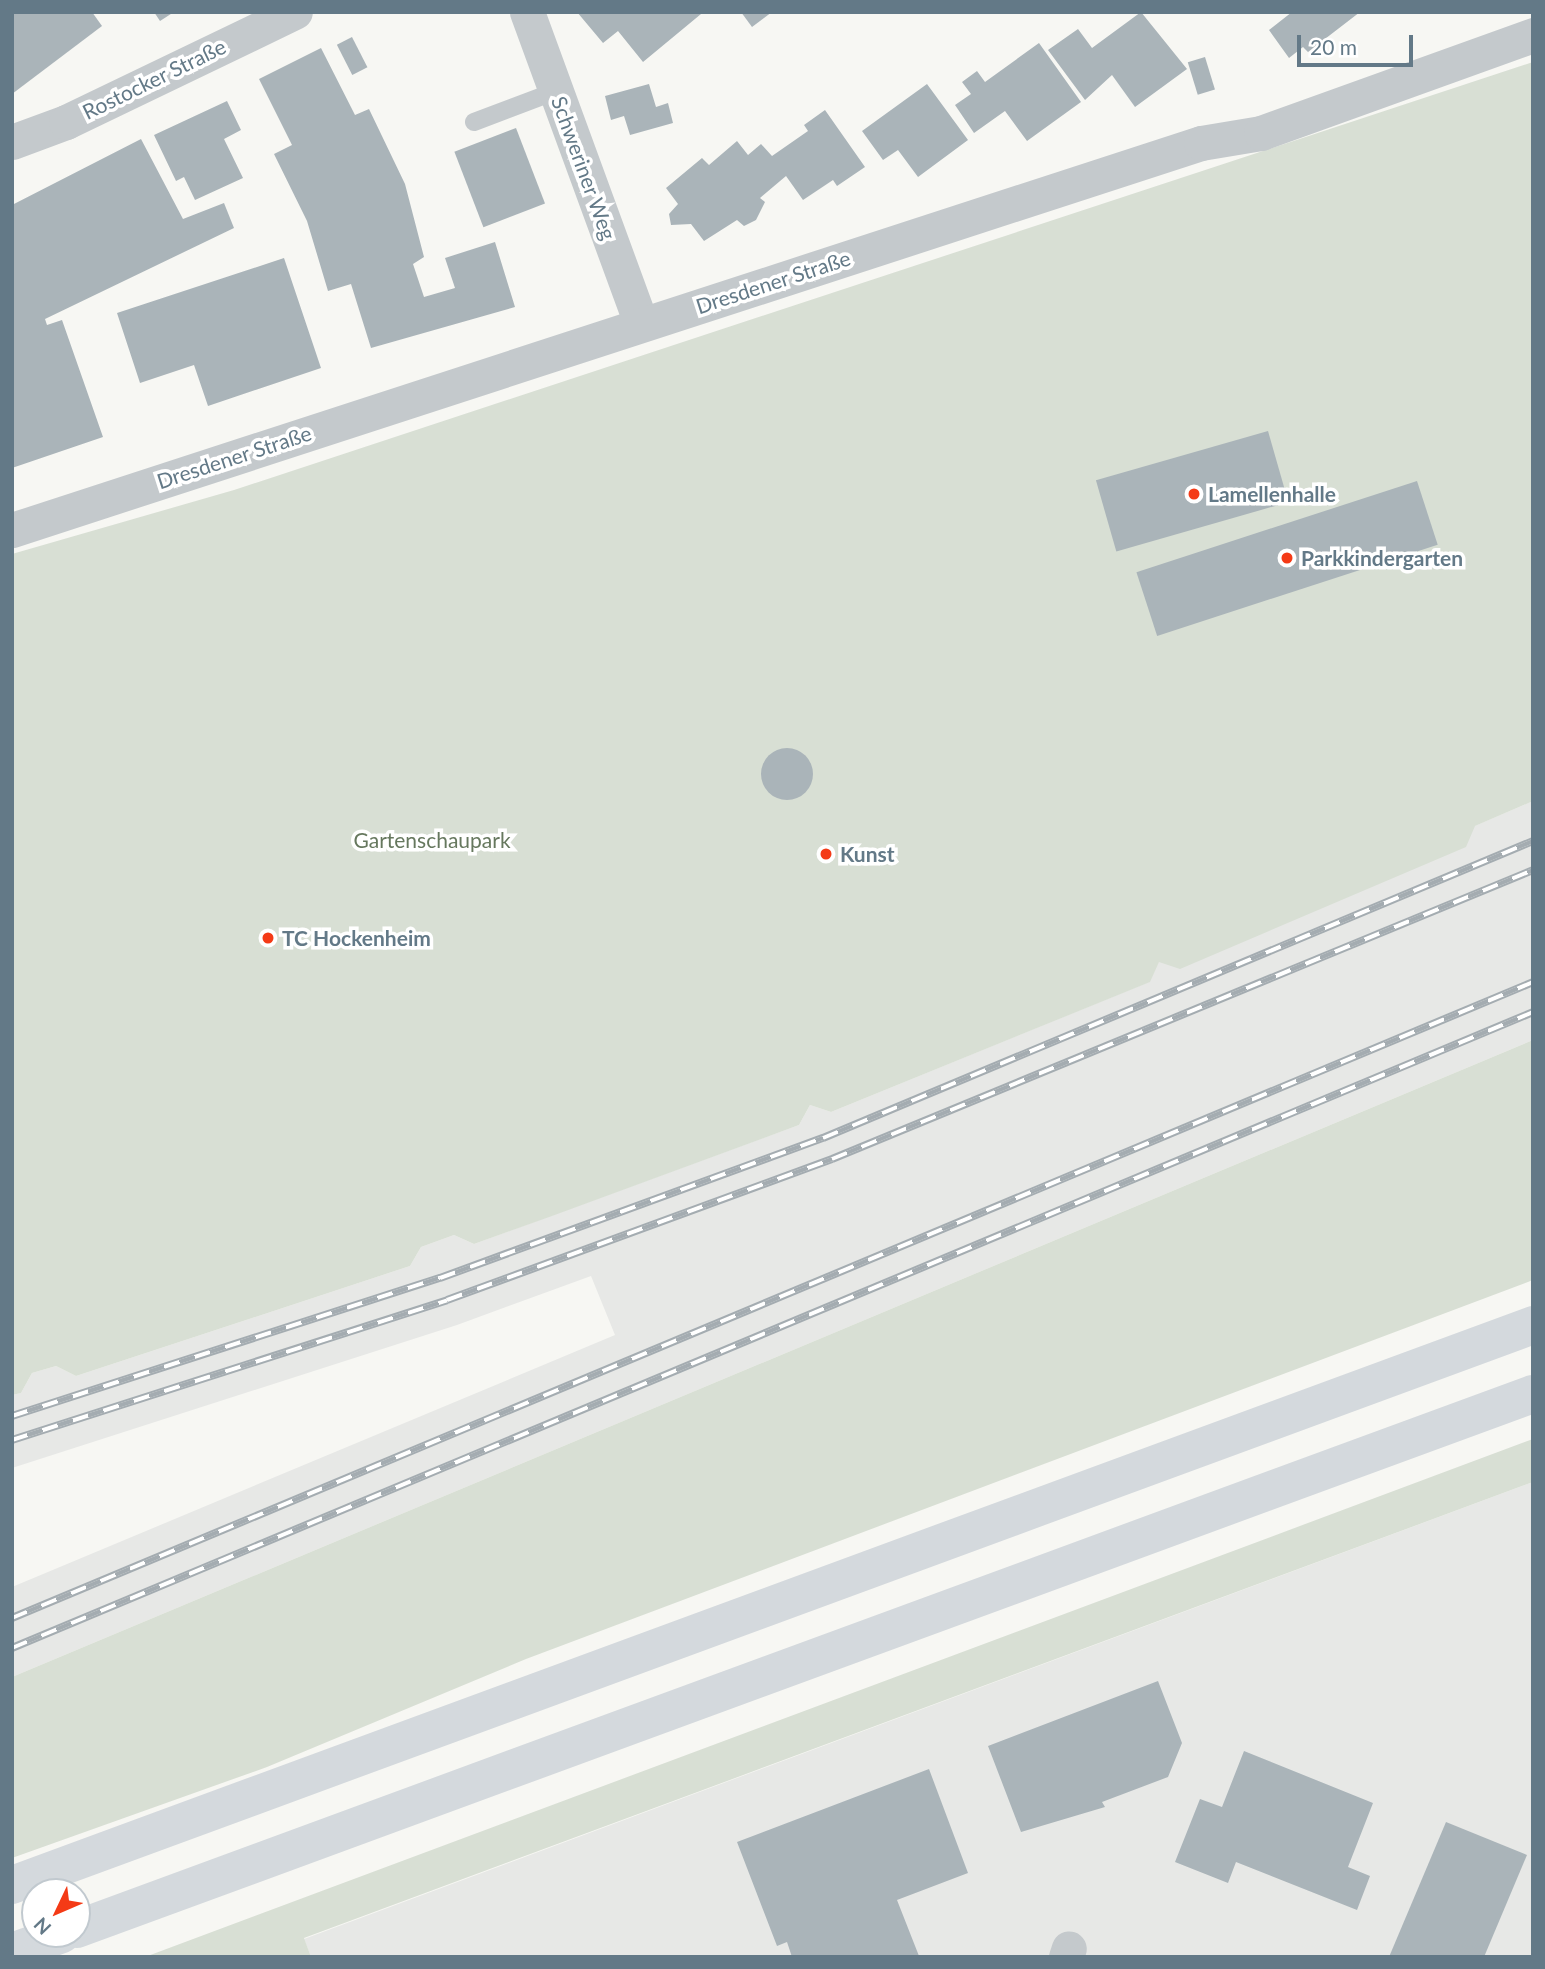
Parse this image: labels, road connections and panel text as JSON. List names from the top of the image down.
{
  "streets": {
    "street": ["Rostocker Straße", "Schweriner Weg", "Dresdener Straße"]
  },
  "crossings": [
    ["Schweriner Weg", "Dresdener Straße"]
  ],
  "parks": ["Gartenschaupark"],
  "places": [
    "Lamellenhalle",
    "Parkkindergarten",
    "Kunst",
    "TC Hockenheim"
  ],
  "scale_bar": "20 m",
  "north": "bottom left"
}
